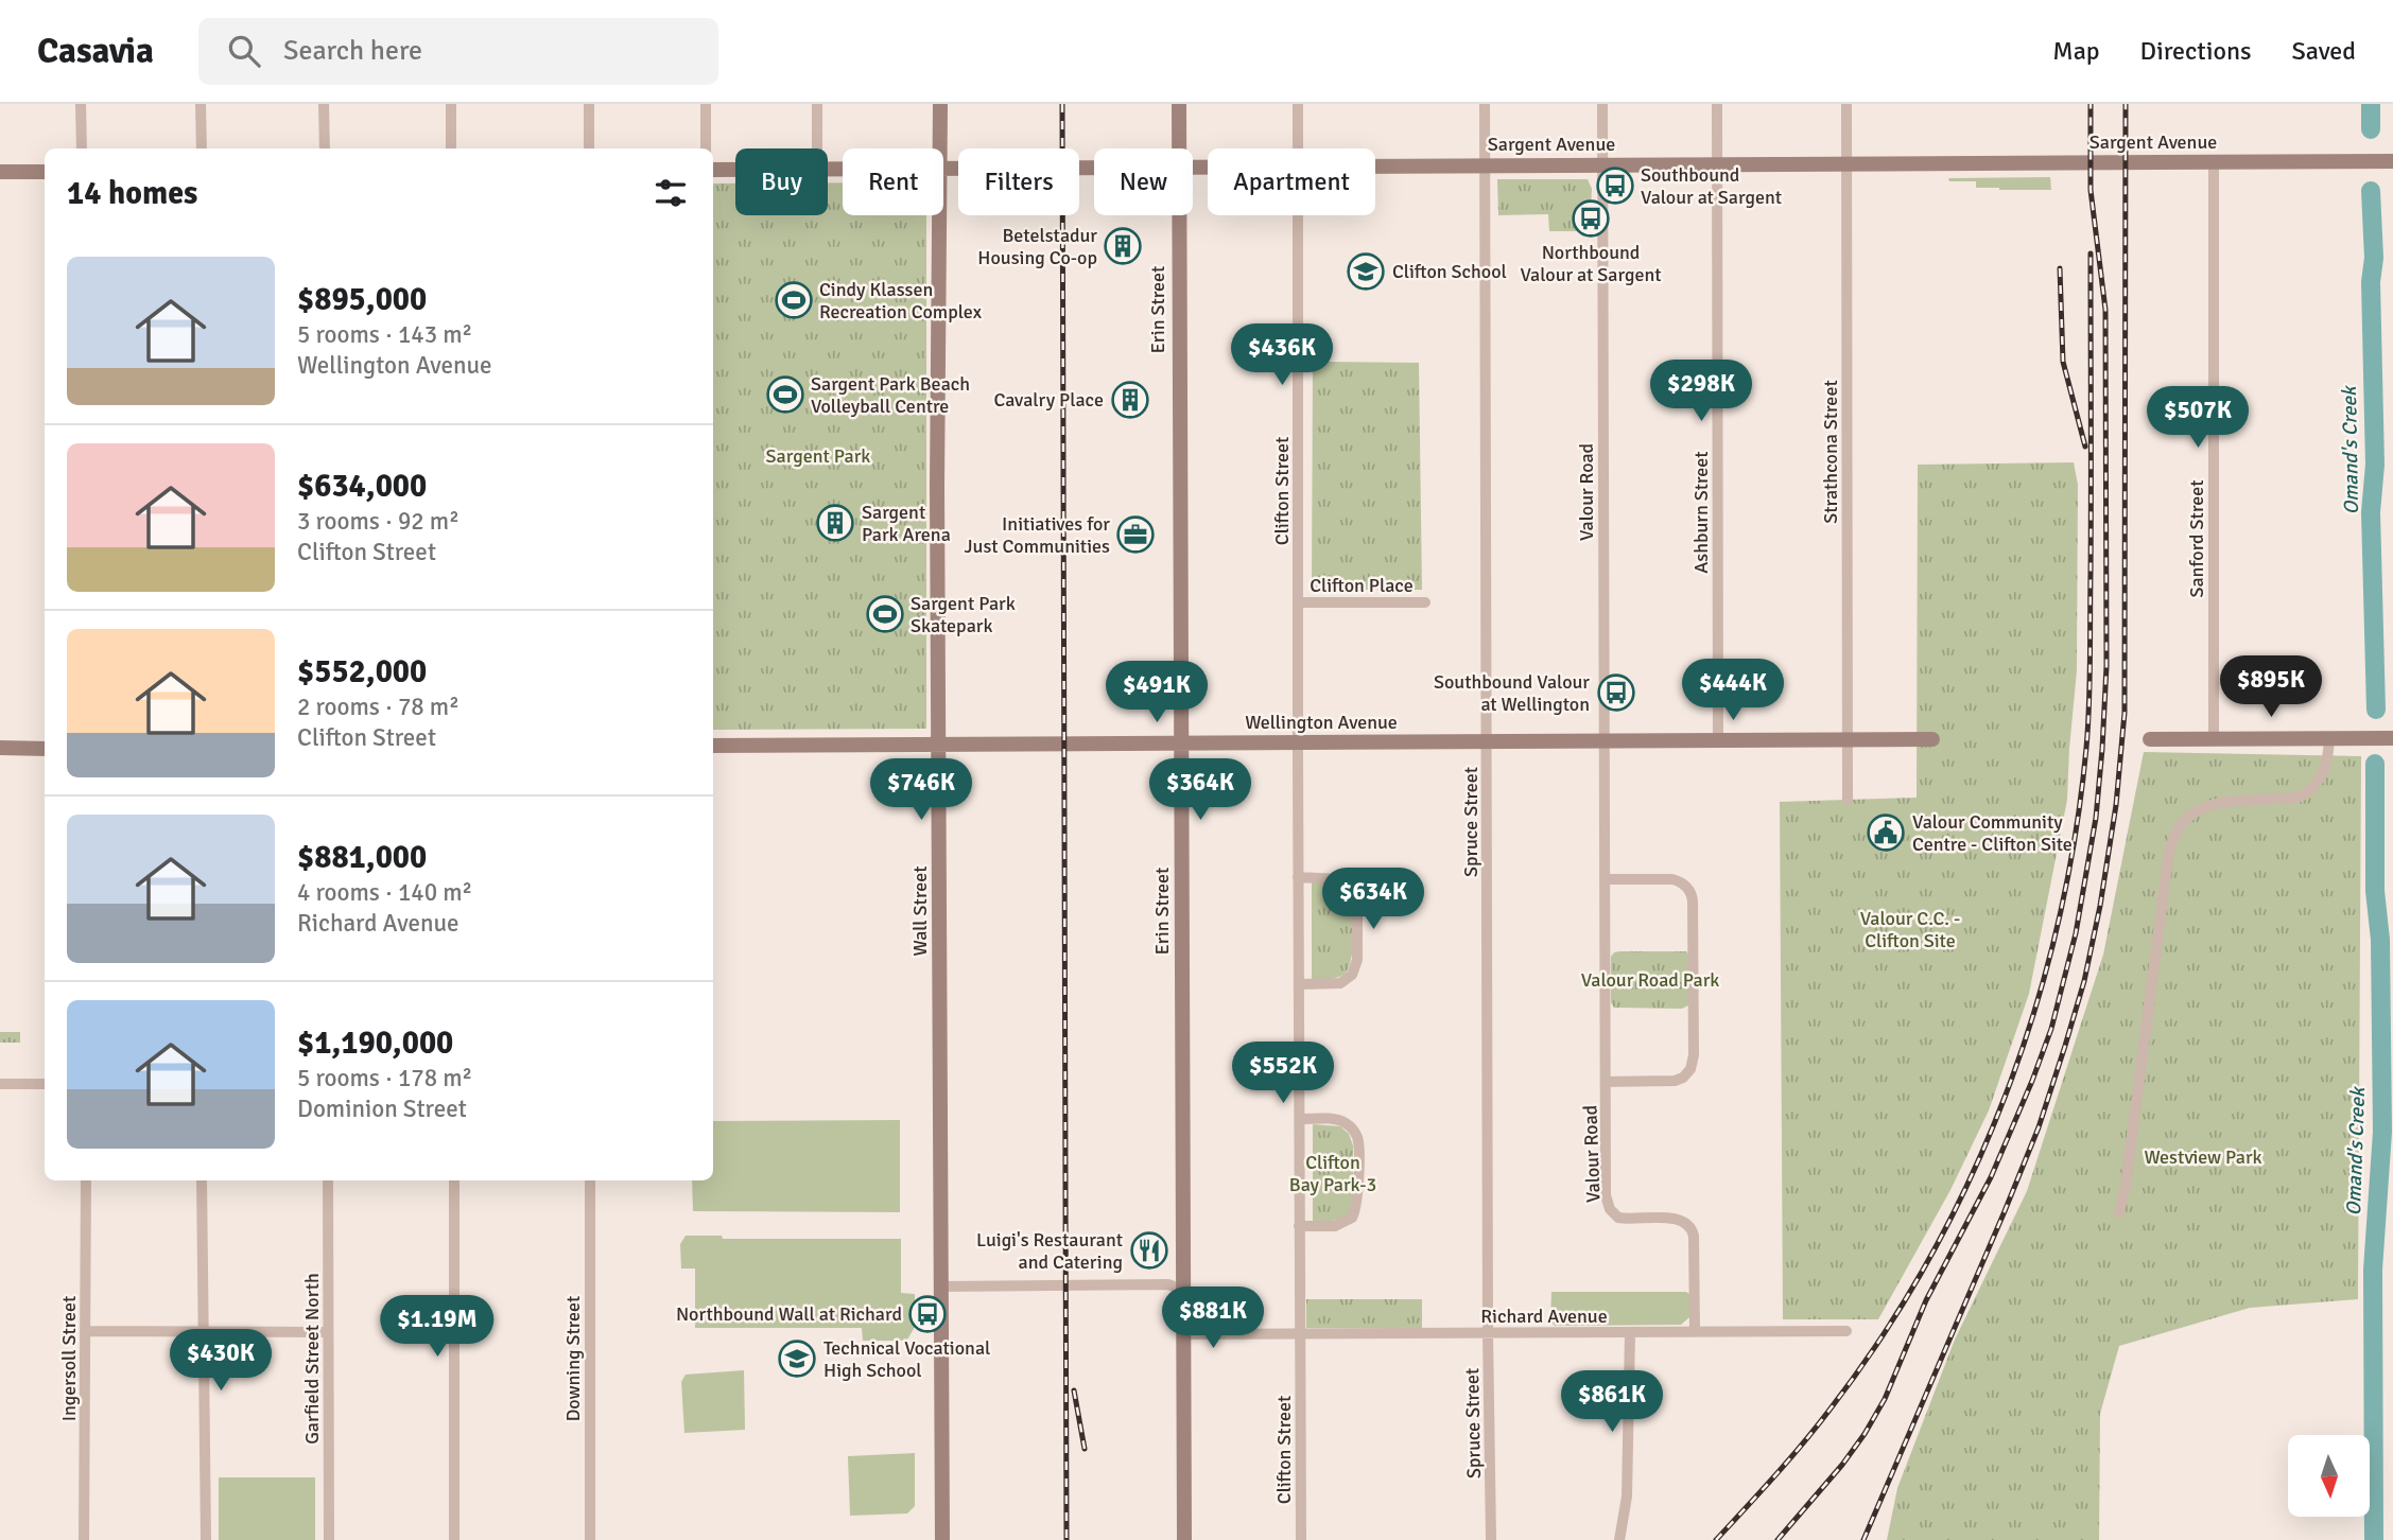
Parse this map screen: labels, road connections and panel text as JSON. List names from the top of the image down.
{
  "streets": {
    "main road": [
      "Sargent Avenue",
      "Erin Street",
      "Wellington Avenue",
      "Wall Street"
    ],
    "street": [
      "Strathcona Street",
      "Clifton Street",
      "Valour Road",
      "Ashburn Street",
      "Sanford Street",
      "Clifton Place",
      "Spruce Street",
      "Richard Avenue",
      "Ingersoll Street",
      "Garfield Street North",
      "Downing Street"
    ]
  },
  "crossings": [
    ["Sargent Avenue", "Strathcona Street"],
    ["Sargent Avenue", "Valour Road"],
    ["Sargent Avenue", "Ashburn Street"],
    ["Sargent Avenue", "Sanford Street"],
    ["Sargent Avenue", "Spruce Street"],
    ["Erin Street", "Wellington Avenue"],
    ["Erin Street", "Richard Avenue"],
    ["Strathcona Street", "Wellington Avenue"],
    ["Clifton Street", "Clifton Place"],
    ["Clifton Street", "Wellington Avenue"],
    ["Clifton Street", "Richard Avenue"],
    ["Valour Road", "Wellington Avenue"],
    ["Valour Road", "Richard Avenue"],
    ["Ashburn Street", "Wellington Avenue"],
    ["Wellington Avenue", "Spruce Street"],
    ["Wellington Avenue", "Wall Street"],
    ["Spruce Street", "Richard Avenue"]
  ],
  "water": ["Omand's Creek"],
  "parks": [
    "Sargent Park",
    "Valour C.C. - Clifton Site",
    "Valour Road Park",
    "Westview Park",
    "Clifton Bay Park-3"
  ],
  "places": {
    "bus stop": [
      "Southbound Valour at Sargent",
      "Northbound Valour at Sargent",
      "Southbound Valour at Wellington",
      "Northbound Wall at Richard"
    ],
    "building": ["Betelstadur Housing Co-op", "Cavalry Place", "Sargent Park Arena"],
    "school or university": ["Clifton School", "Technical Vocational High School"],
    "sports": ["Cindy Klassen Recreation Complex", "Sargent Park Beach Volleyball Centre", "Sargent Park Skatepark"],
    "office": ["Initiatives for Just Communities"],
    "public building": ["Valour Community Centre - Clifton Site"],
    "restaurant": ["Luigi's Restaurant and Catering"]
  },
  "north": "bottom",
  "page": {
    "header": "Casavia",
    "search": "Search here",
    "nav": ["Map", "Directions", "Saved"],
    "chip": [
      "Buy",
      "Rent",
      "Filters",
      "New",
      "Apartment"
    ],
    "heading": "14 homes",
    "list": [
      {
        "name": "$895,000",
        "note": "5 rooms · 143 m² · Wellington Avenue"
      },
      {
        "name": "$634,000",
        "note": "3 rooms · 92 m² · Clifton Street"
      },
      {
        "name": "$552,000",
        "note": "2 rooms · 78 m² · Clifton Street"
      },
      {
        "name": "$881,000",
        "note": "4 rooms · 140 m² · Richard Avenue"
      },
      {
        "name": "$1,190,000",
        "note": "5 rooms · 178 m² · Dominion Street"
      }
    ],
    "price": [
      "$436K",
      "$298K",
      "$507K",
      "$895K",
      "$444K",
      "$491K",
      "$746K",
      "$364K",
      "$634K",
      "$552K",
      "$881K",
      "$1.19M",
      "$430K",
      "$861K"
    ]
  }
}
